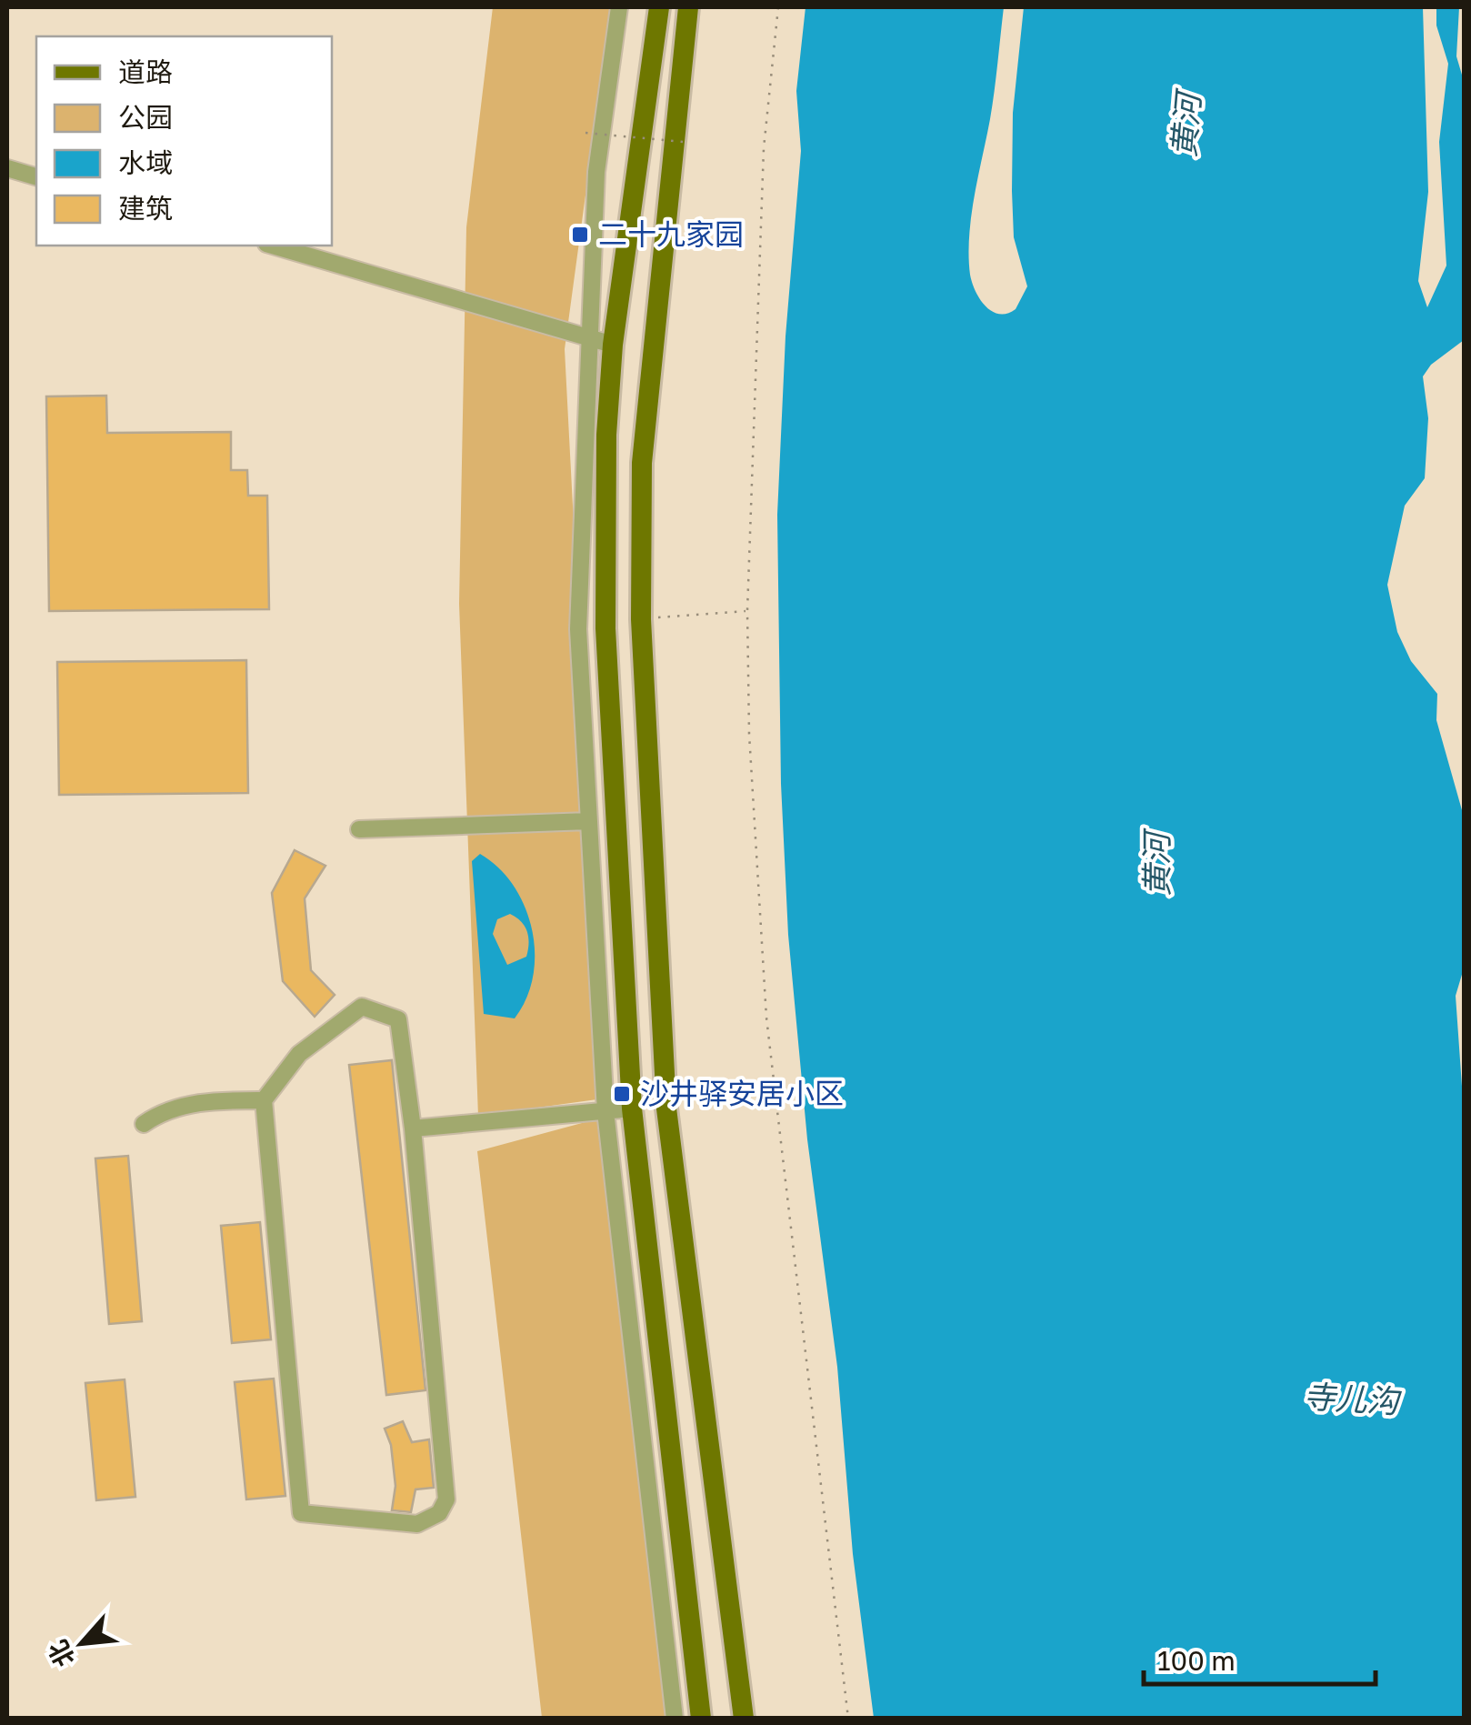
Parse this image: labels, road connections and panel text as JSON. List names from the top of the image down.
{
  "water": ["黄河", "寺儿沟"],
  "places": {
    "transit": ["二十九家园", "沙井驿安居小区"]
  },
  "legend": [
    "道路",
    "公园",
    "水域",
    "建筑"
  ],
  "scale_bar": "100 m",
  "north": "bottom left"
}
